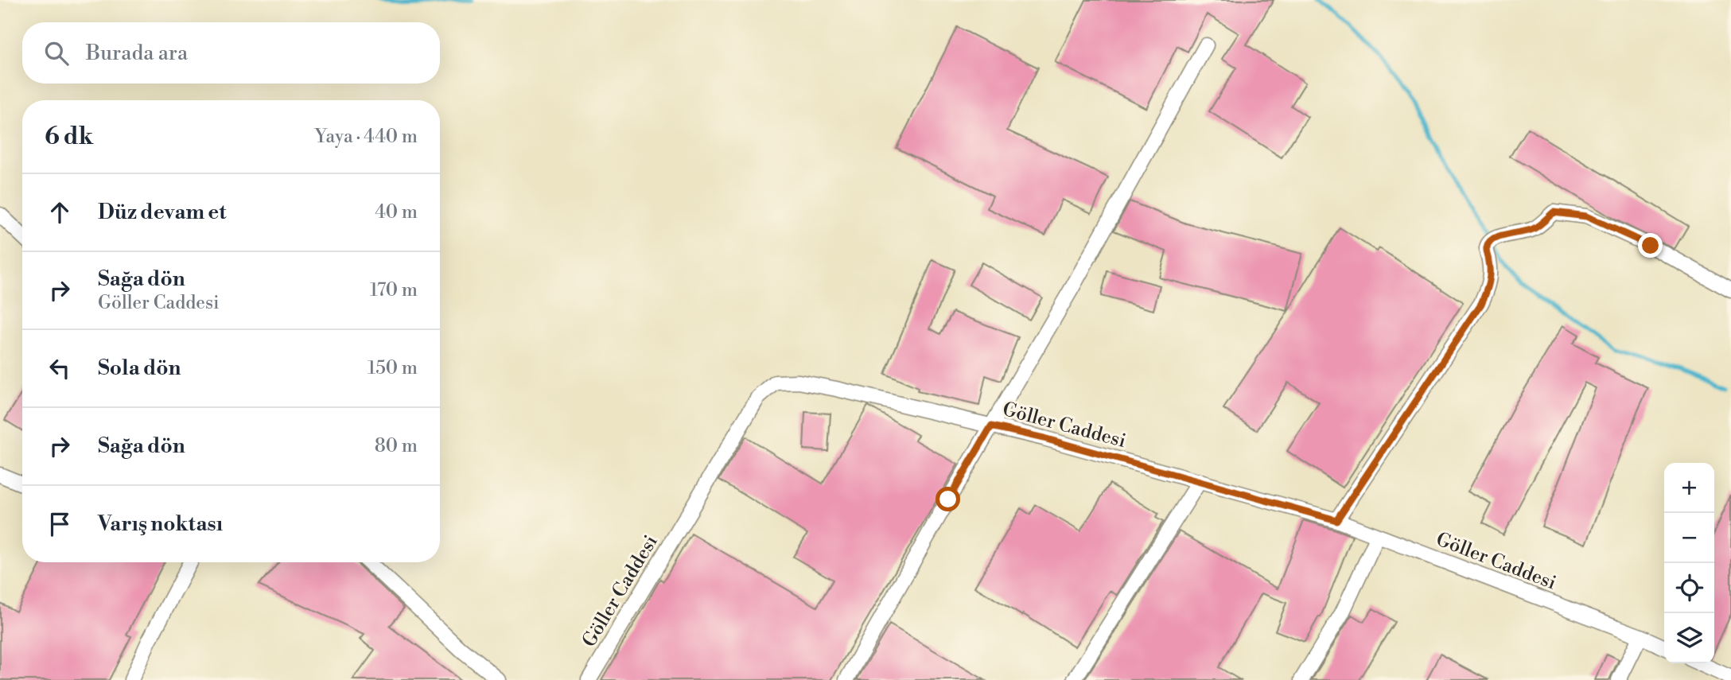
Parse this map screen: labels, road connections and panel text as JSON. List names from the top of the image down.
{
  "streets": {
    "street": ["Göller Caddesi"]
  },
  "page": {
    "search": "Burada ara",
    "heading": ["6 dk", "Yaya · 440 m"],
    "list": [
      ["Düz devam et", "40 m"],
      ["Sağa dön", "Göller Caddesi", "170 m"],
      ["Sola dön", "150 m"],
      ["Sağa dön", "80 m"],
      "Varış noktası"
    ],
    "map_buttons": ["+", "−"]
  }
}
